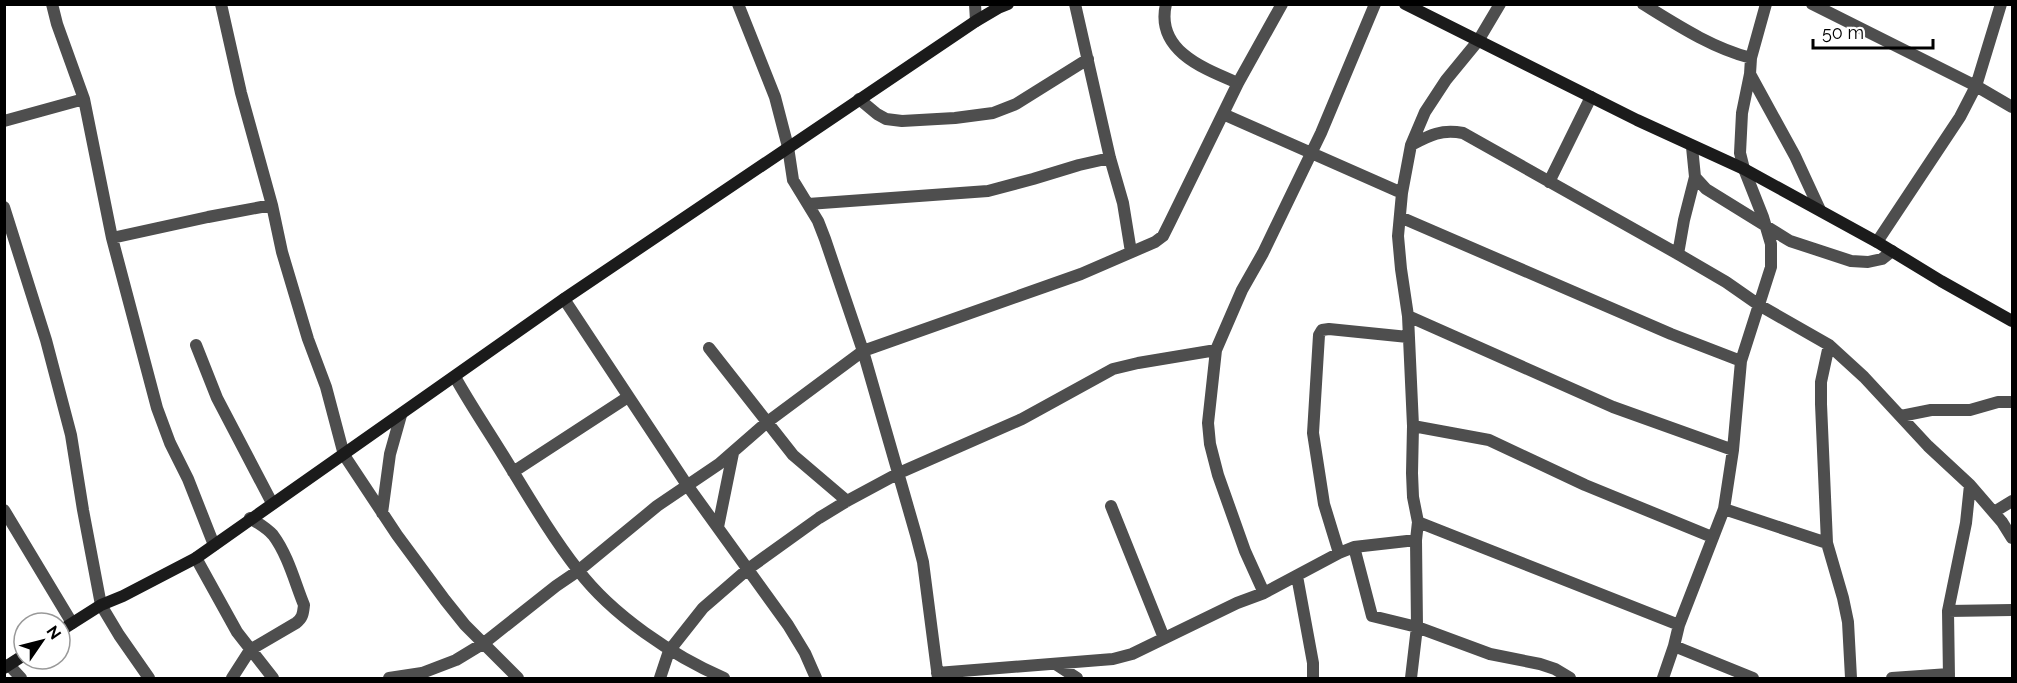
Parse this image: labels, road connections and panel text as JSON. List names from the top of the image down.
{
  "scale_bar": "50 m",
  "north": "top right"
}
